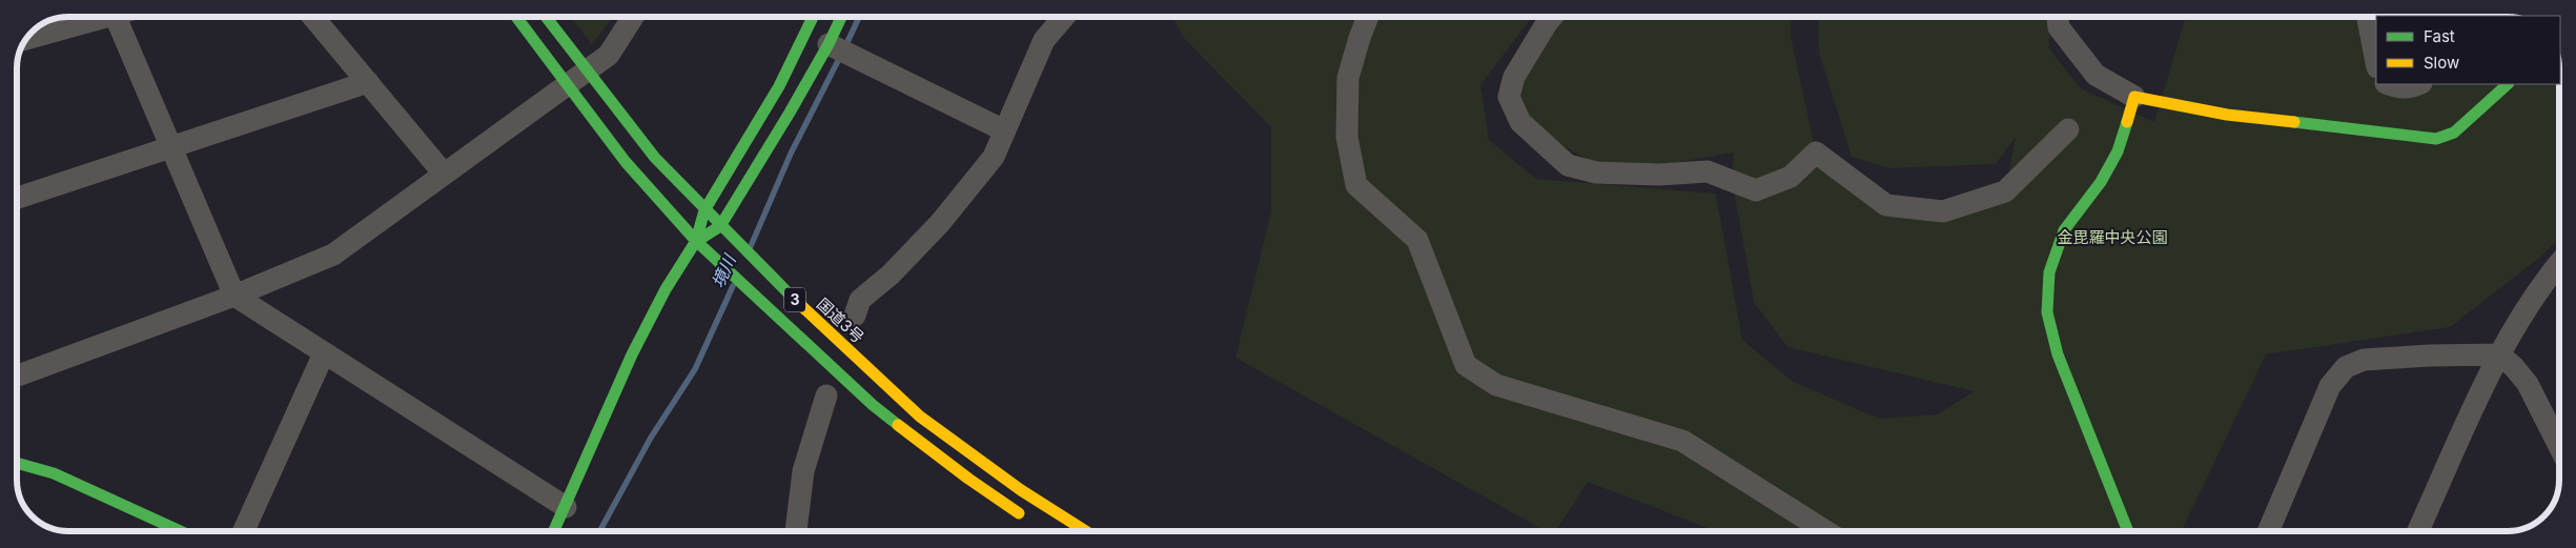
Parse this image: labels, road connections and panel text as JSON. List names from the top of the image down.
{
  "streets": {
    "main road": ["3", "国道3号"]
  },
  "water": ["境川"],
  "parks": ["金毘羅中央公園"],
  "legend": ["Fast", "Slow"]
}
